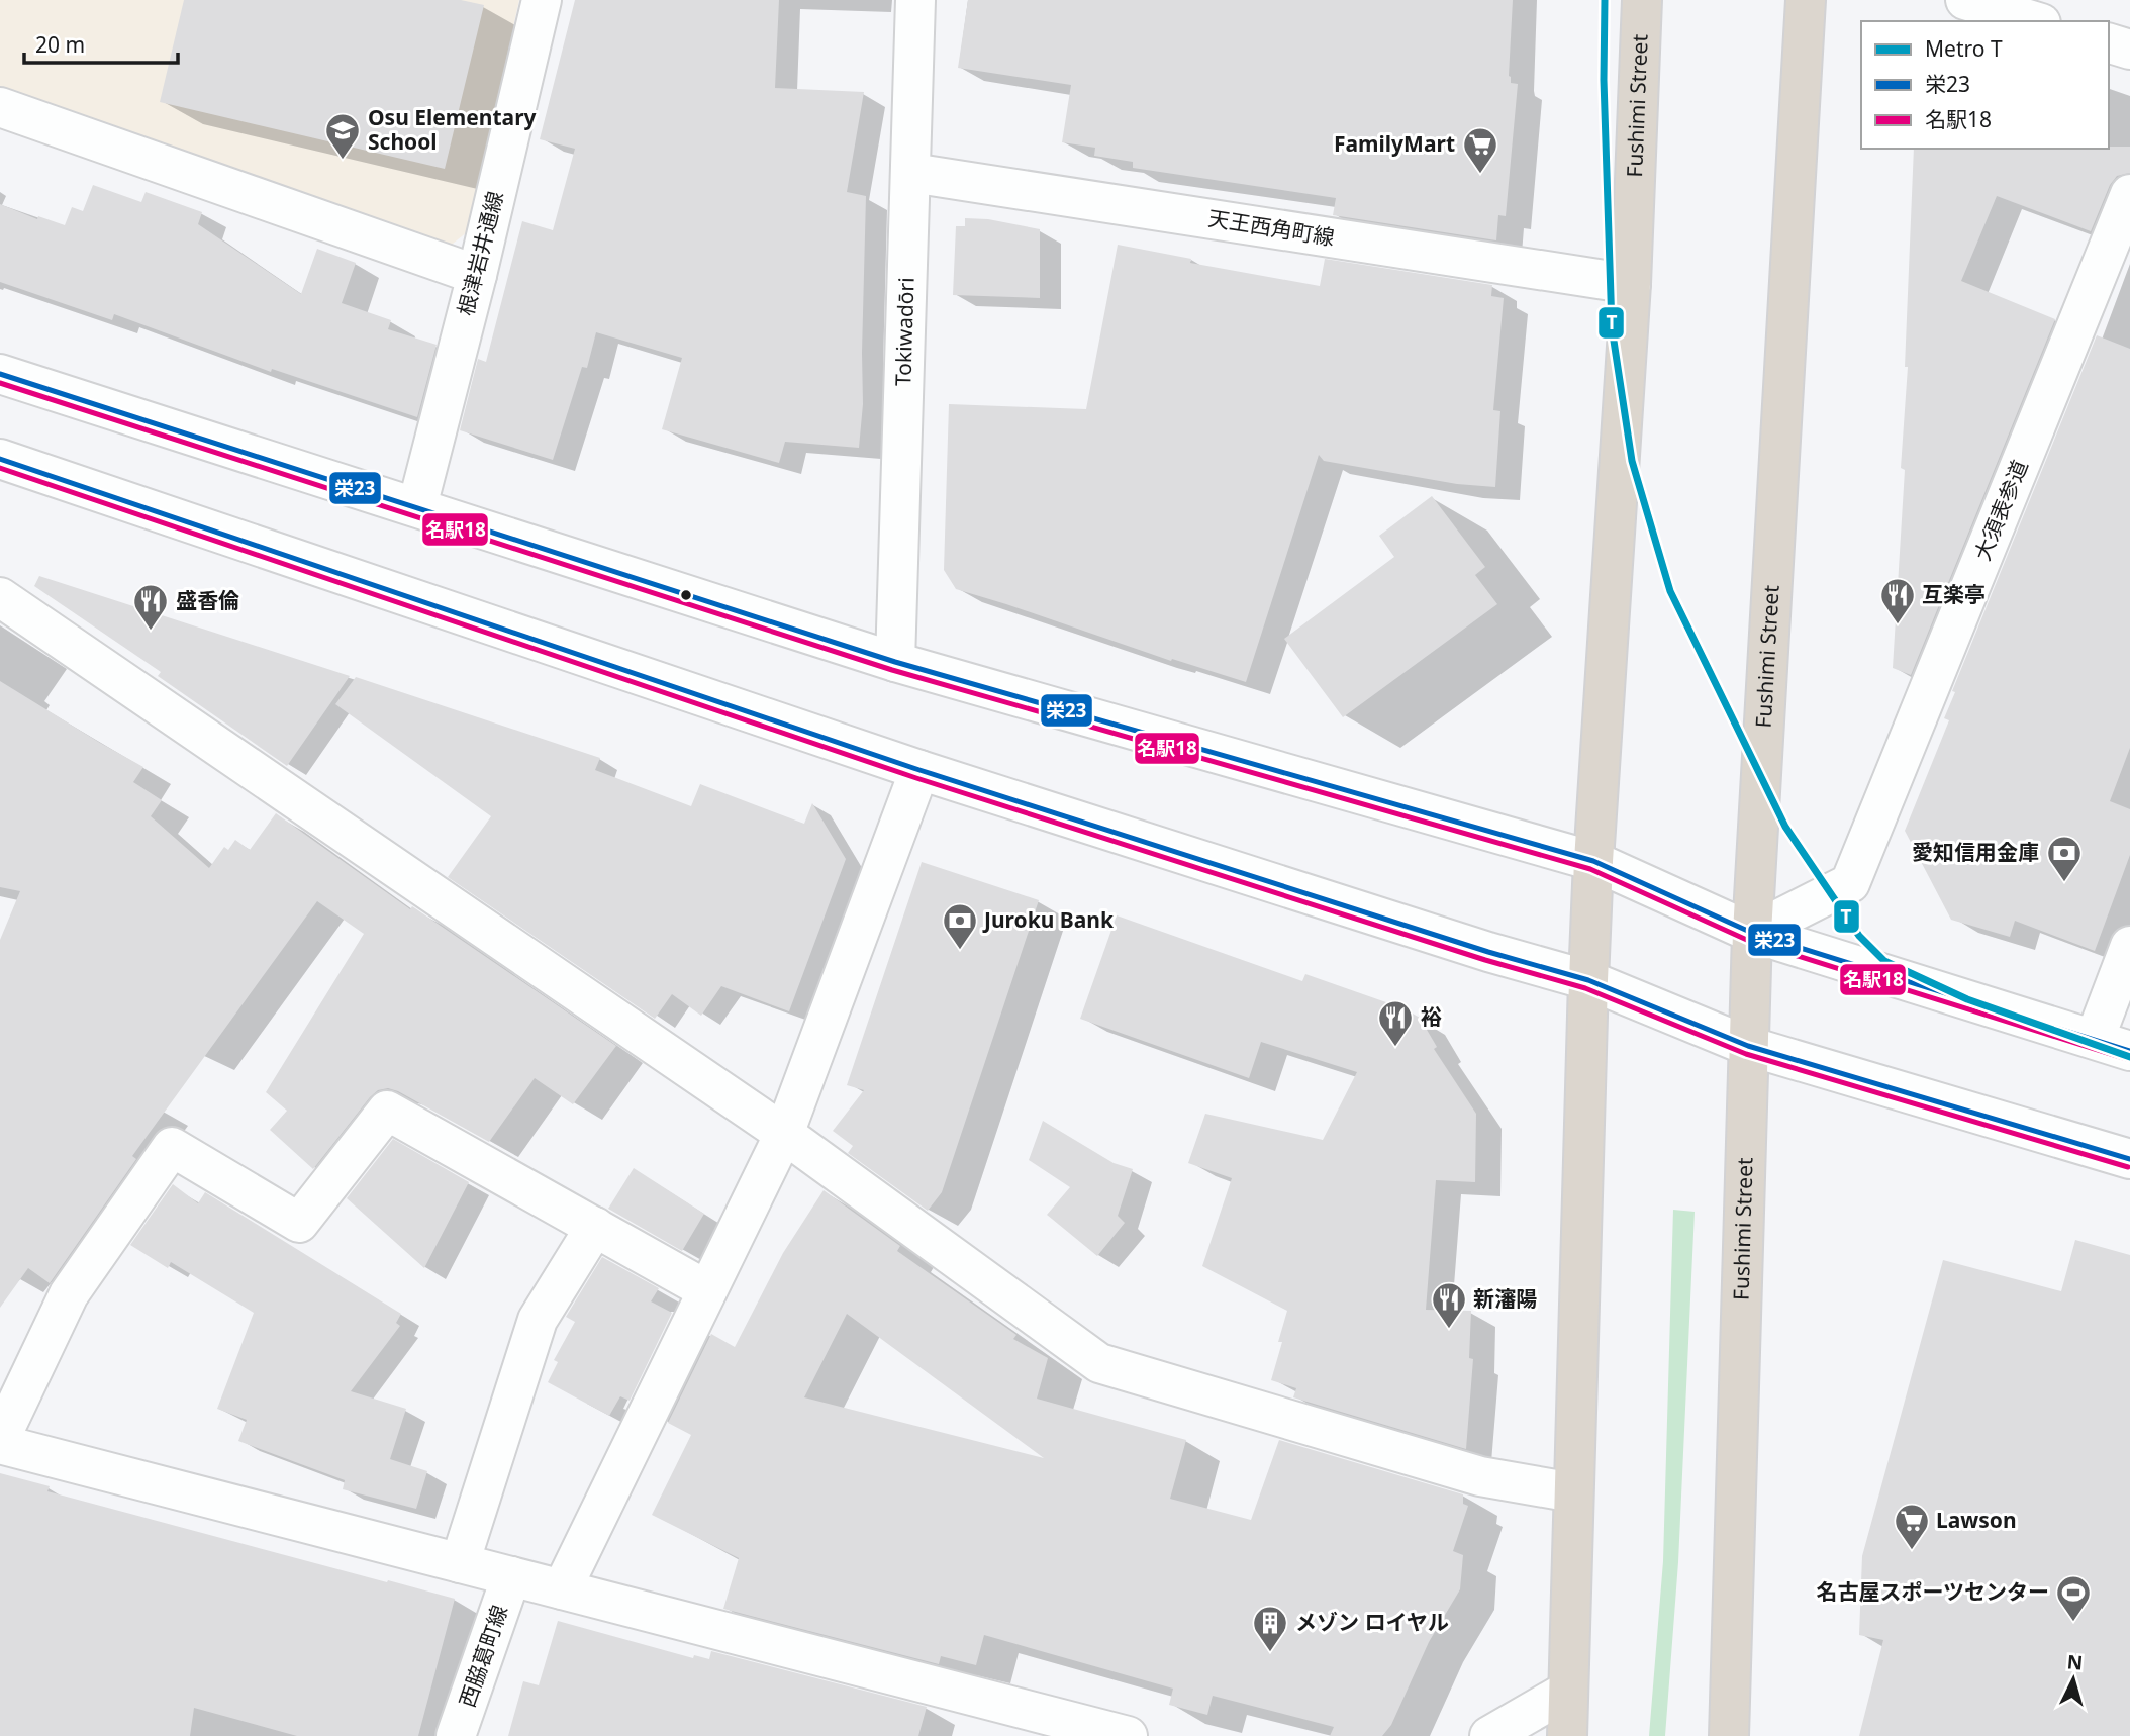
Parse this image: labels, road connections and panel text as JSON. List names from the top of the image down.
{
  "streets": {
    "highway": ["Fushimi Street"],
    "street": [
      "天王西角町線",
      "根津岩井通線",
      "Tokiwadōri",
      "大須表参道",
      "西脇葛町線"
    ]
  },
  "crossings": [
    ["Fushimi Street", "天王西角町線"],
    ["Fushimi Street", "大須表参道"],
    ["天王西角町線", "Tokiwadōri"]
  ],
  "places": {
    "school or university": ["Osu Elementary School"],
    "supermarket": ["FamilyMart", "Lawson"],
    "restaurant": [
      "互楽亭",
      "盛香倫",
      "裕",
      "新瀋陽"
    ],
    "bank": ["愛知信用金庫", "Juroku Bank"],
    "sports": ["名古屋スポーツセンター"],
    "building": ["メゾン ロイヤル"]
  },
  "lines": ["metro line T", "transit line 栄23", "transit line 名駅18"],
  "legend": ["Metro T", "栄23", "名駅18"],
  "scale_bar": "20 m",
  "north": "top"
}
